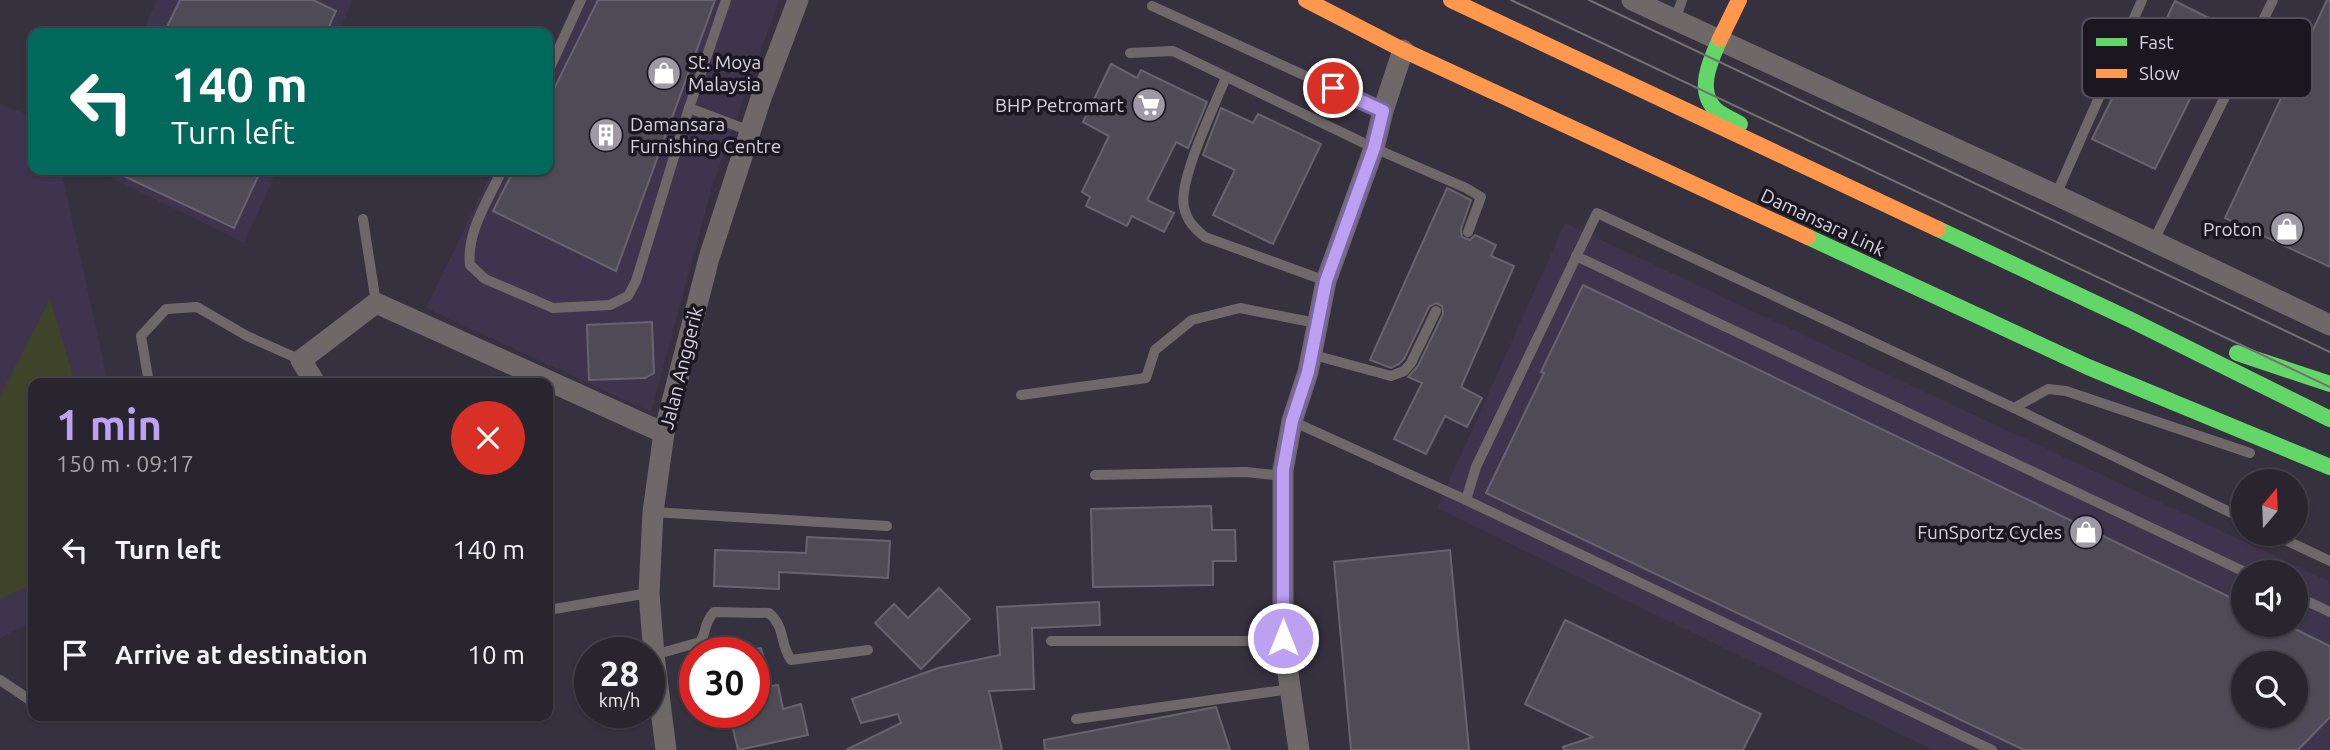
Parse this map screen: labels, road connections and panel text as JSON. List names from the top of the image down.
{
  "streets": {
    "main road": ["Damansara Link"],
    "street": ["Jalan Anggerik"]
  },
  "places": {
    "shop": ["St. Moya Malaysia", "Proton", "FunSportz Cycles"],
    "supermarket": ["BHP Petromart"],
    "building": ["Damansara Furnishing Centre"]
  },
  "legend": ["Fast", "Slow"],
  "north": "top",
  "page": {
    "turn": ["140 m", "Turn left"],
    "heading": ["1 min", "150 m · 09:17"],
    "list": [
      {
        "name": "Turn left",
        "value": "140 m"
      },
      {
        "name": "Arrive at destination",
        "value": "10 m"
      }
    ],
    "speed": "28 km/h",
    "limit": "30"
  }
}
